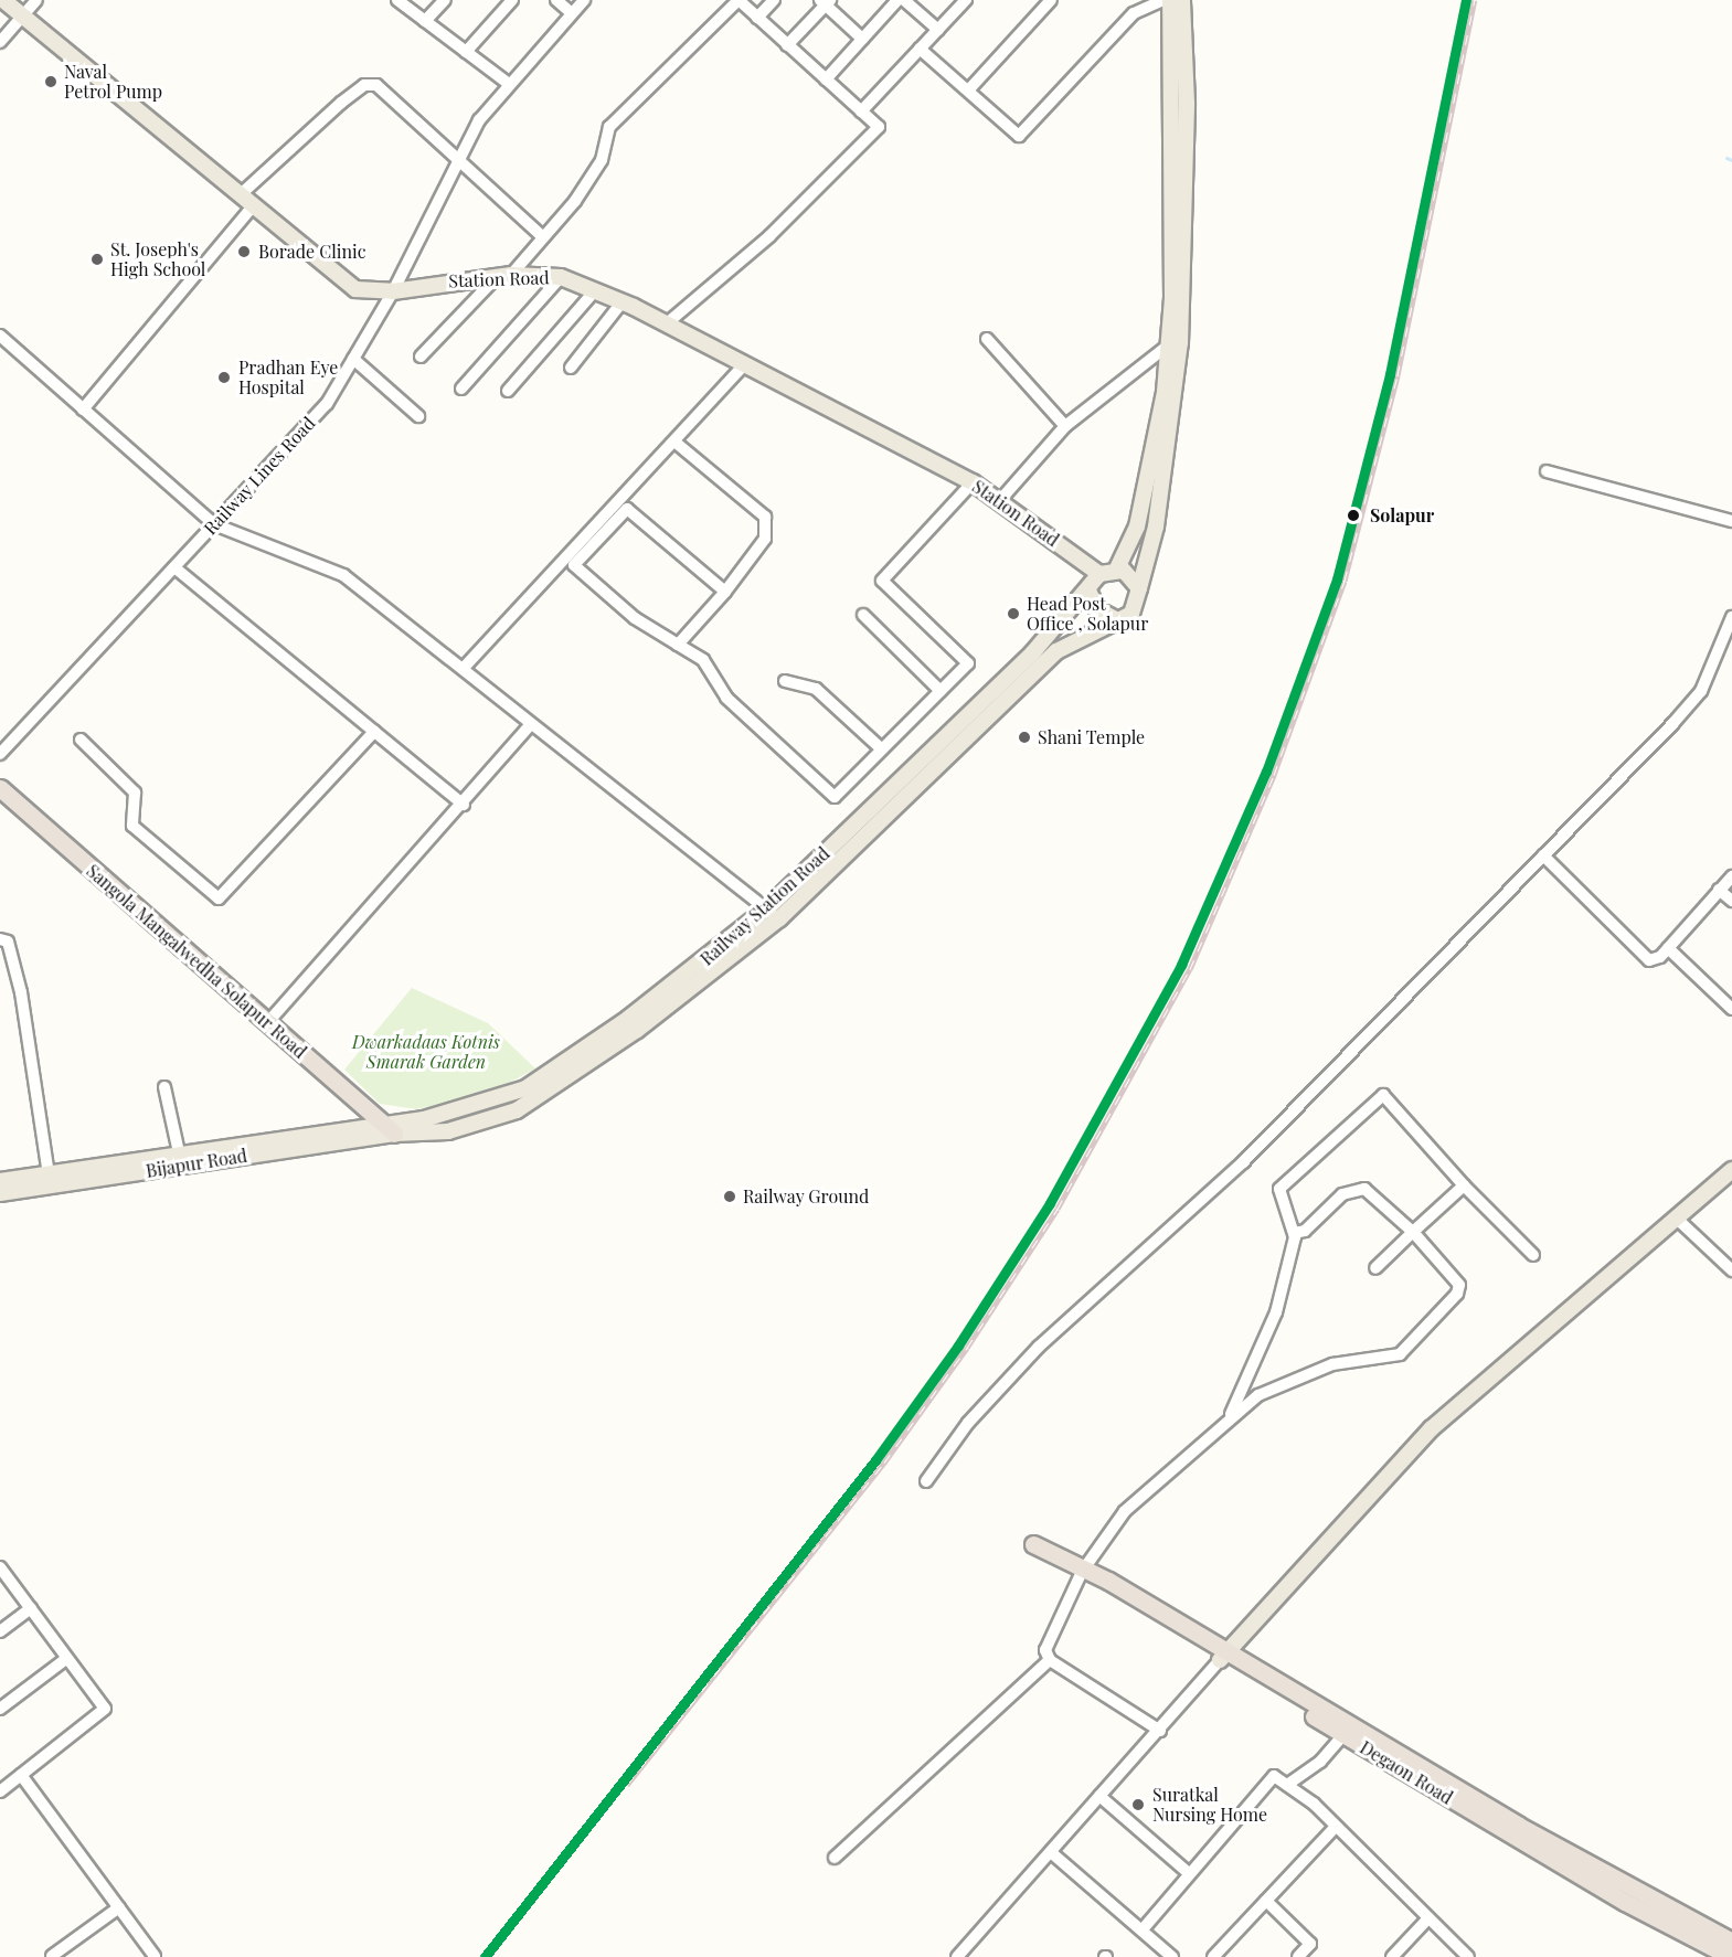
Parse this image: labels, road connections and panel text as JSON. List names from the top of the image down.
{
  "streets": {
    "highway": ["Sangola Mangalwedha Solapur Road", "Degaon Road"],
    "main road": ["Station Road", "Railway Station Road", "Bijapur Road"],
    "street": ["Railway Lines Road"]
  },
  "crossings": [
    ["Station Road", "Railway Lines Road"],
    ["Station Road", "Railway Station Road"],
    ["Railway Station Road", "Sangola Mangalwedha Solapur Road"],
    ["Railway Station Road", "Bijapur Road"],
    ["Sangola Mangalwedha Solapur Road", "Bijapur Road"]
  ],
  "parks": ["Dwarkadaas Kotnis Smarak Garden"],
  "places": [
    "Naval Petrol Pump",
    "Borade Clinic",
    "St. Joseph's High School",
    "Pradhan Eye Hospital",
    "Solapur",
    "Head Post Office , Solapur",
    "Shani Temple",
    "Railway Ground",
    "Suratkal Nursing Home"
  ]
}
